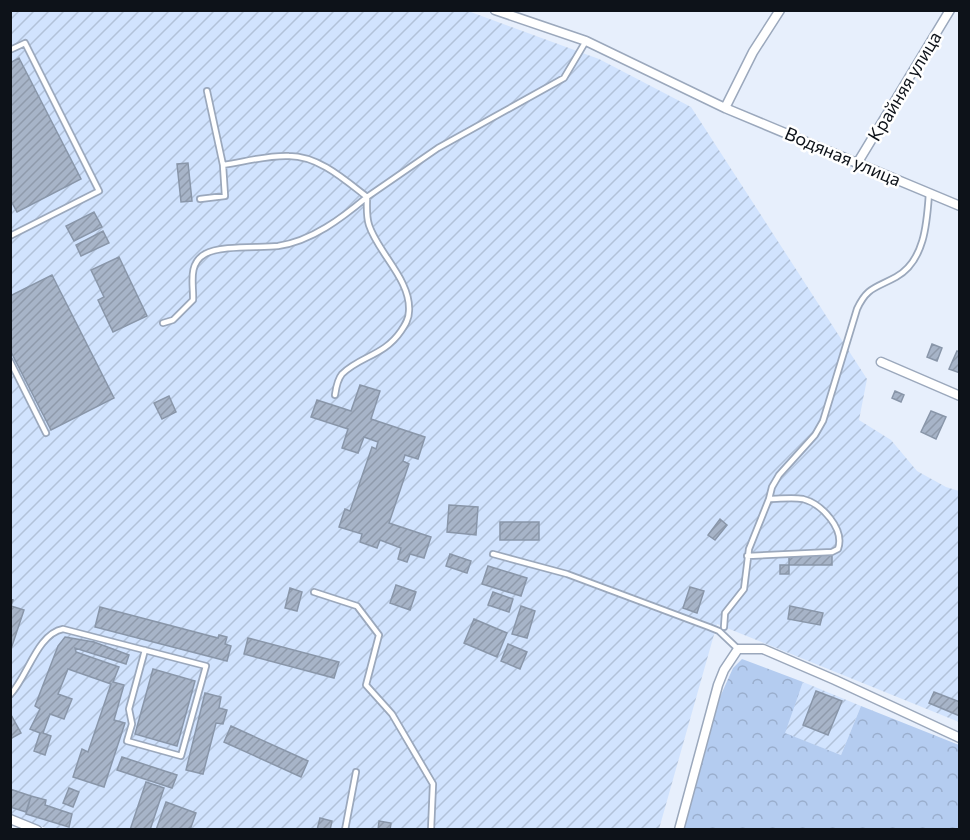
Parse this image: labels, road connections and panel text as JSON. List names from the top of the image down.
{
  "streets": {
    "street": ["Крайняя улица", "Водяная улица"]
  },
  "crossings": [
    ["Крайняя улица", "Водяная улица"]
  ]
}
